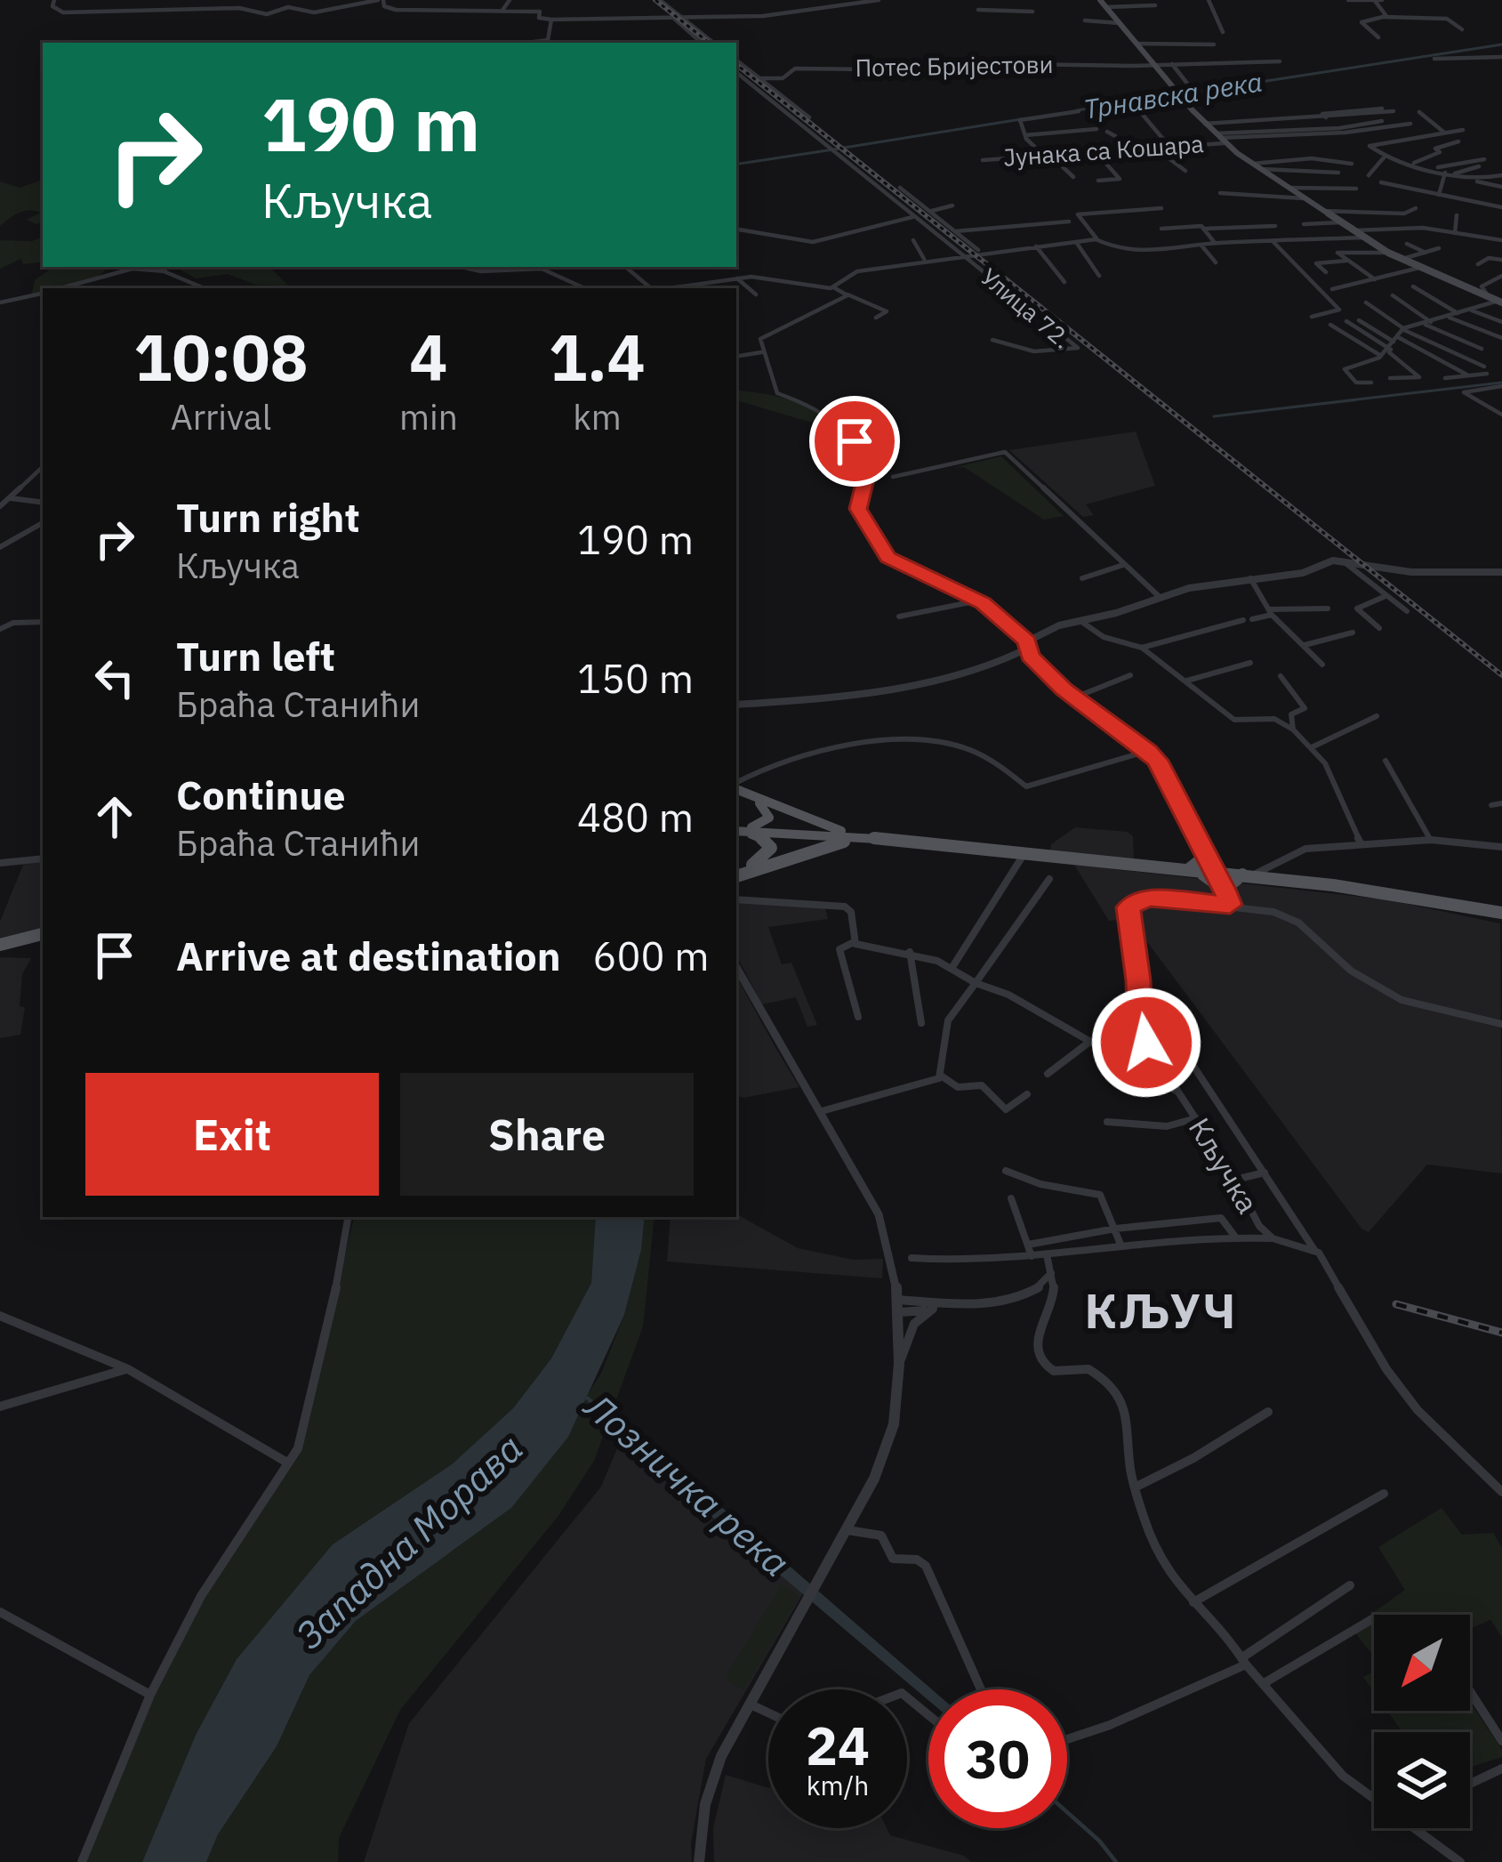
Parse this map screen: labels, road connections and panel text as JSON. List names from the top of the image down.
{
  "streets": {
    "street": [
      "Потес Бријестови",
      "Јунака са Кошара",
      "Улица 72.",
      "Кључка"
    ]
  },
  "districts": ["КЉУЧ"],
  "water": ["Трнавска река", "Лозничка река", "Западна Морава"],
  "north": "bottom left",
  "page": {
    "turn": ["190 m", "Кључка"],
    "eta": [
      "10:08",
      "Arrival",
      "4",
      "min",
      "1.4",
      "km"
    ],
    "list": [
      {
        "name": "Turn right",
        "note": "Кључка",
        "value": "190 m"
      },
      {
        "name": "Turn left",
        "note": "Браћа Станићи",
        "value": "150 m"
      },
      {
        "name": "Continue",
        "note": "Браћа Станићи",
        "value": "480 m"
      },
      {
        "name": "Arrive at destination",
        "value": "600 m"
      }
    ],
    "buttons": ["Exit", "Share"],
    "speed": "24 km/h",
    "limit": "30"
  }
}
